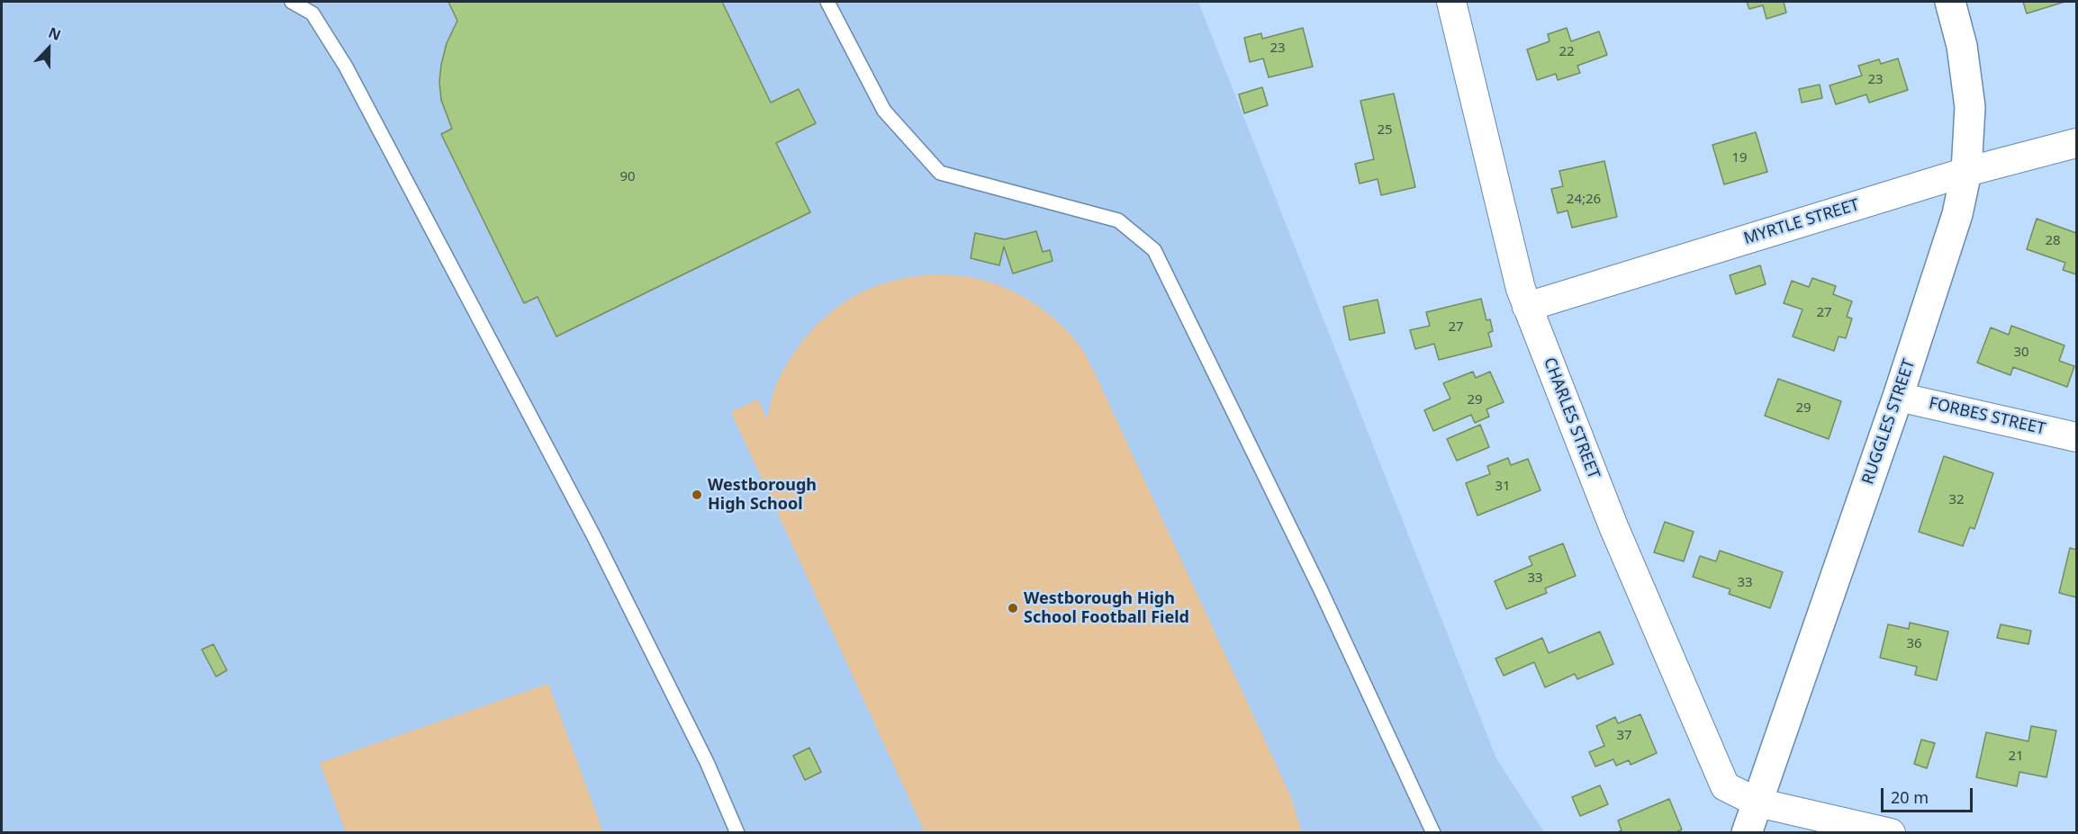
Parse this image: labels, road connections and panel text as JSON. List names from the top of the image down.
{
  "streets": {
    "street": [
      "MYRTLE STREET",
      "FORBES STREET",
      "CHARLES STREET",
      "RUGGLES STREET"
    ]
  },
  "crossings": [
    ["MYRTLE STREET", "CHARLES STREET"],
    ["MYRTLE STREET", "RUGGLES STREET"],
    ["FORBES STREET", "RUGGLES STREET"],
    ["CHARLES STREET", "RUGGLES STREET"]
  ],
  "places": ["Westborough High School", "Westborough High School Football Field"],
  "house_numbers": [
    "23",
    "22",
    "23",
    "25",
    "19",
    "90",
    "24;26",
    "28",
    "27",
    "27",
    "30",
    "29",
    "29",
    "31",
    "32",
    "33",
    "33",
    "36",
    "37",
    "21"
  ],
  "scale_bar": "20 m",
  "north": "top"
}
